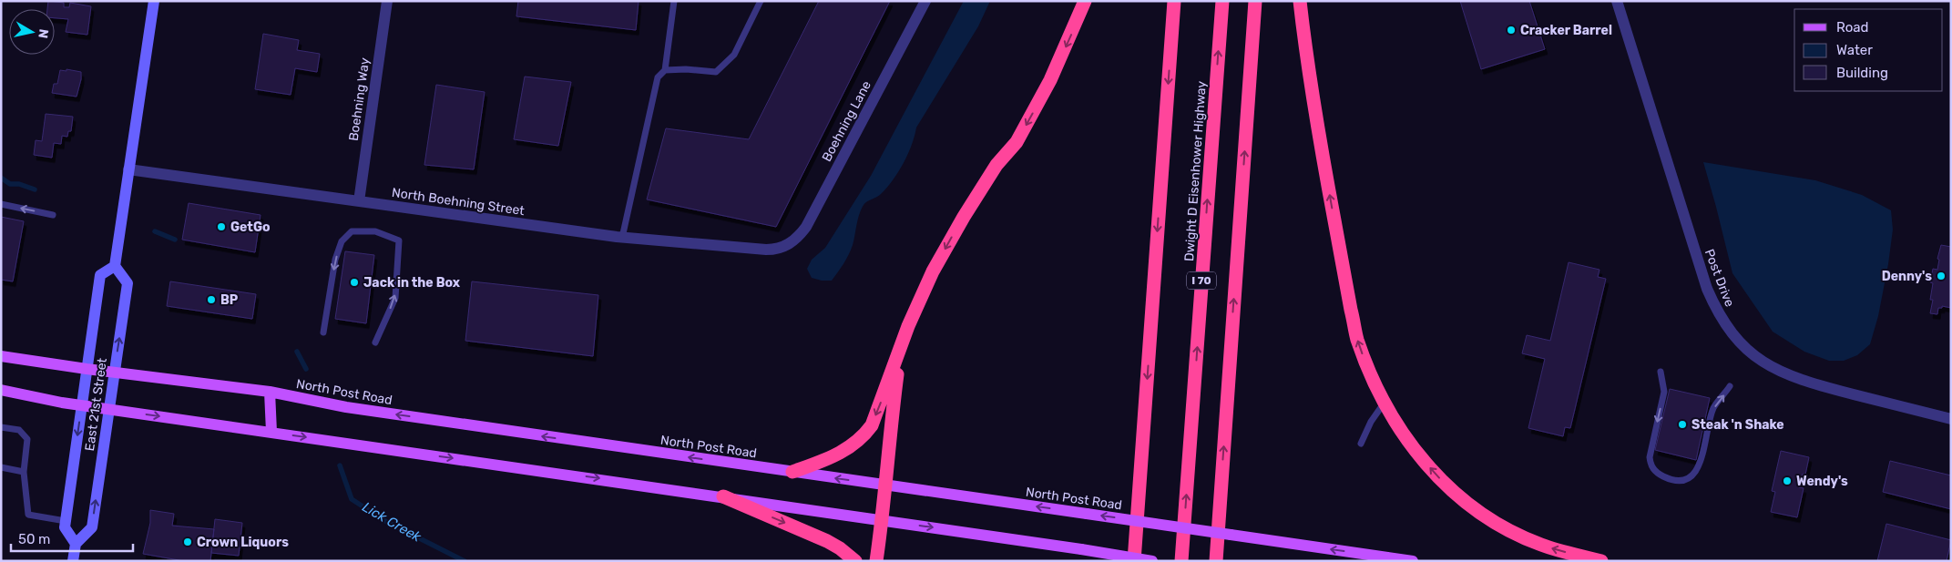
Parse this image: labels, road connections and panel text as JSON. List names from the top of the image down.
{
  "streets": {
    "highway": ["Dwight D Eisenhower Highway", "I 70"],
    "main road": ["North Post Road", "East 21st Street"],
    "street": [
      "Boehning Way",
      "Boehning Lane",
      "North Boehning Street",
      "Post Drive"
    ]
  },
  "crossings": [
    ["Boehning Way", "North Boehning Street"],
    ["Boehning Lane", "North Boehning Street"],
    ["North Post Road", "East 21st Street"]
  ],
  "water": ["Lick Creek"],
  "places": [
    "Cracker Barrel",
    "GetGo",
    "Denny's",
    "Jack in the Box",
    "BP",
    "Steak 'n Shake",
    "Wendy's",
    "Crown Liquors"
  ],
  "legend": ["Road", "Water", "Building"],
  "scale_bar": "50 m",
  "north": "right"
}
